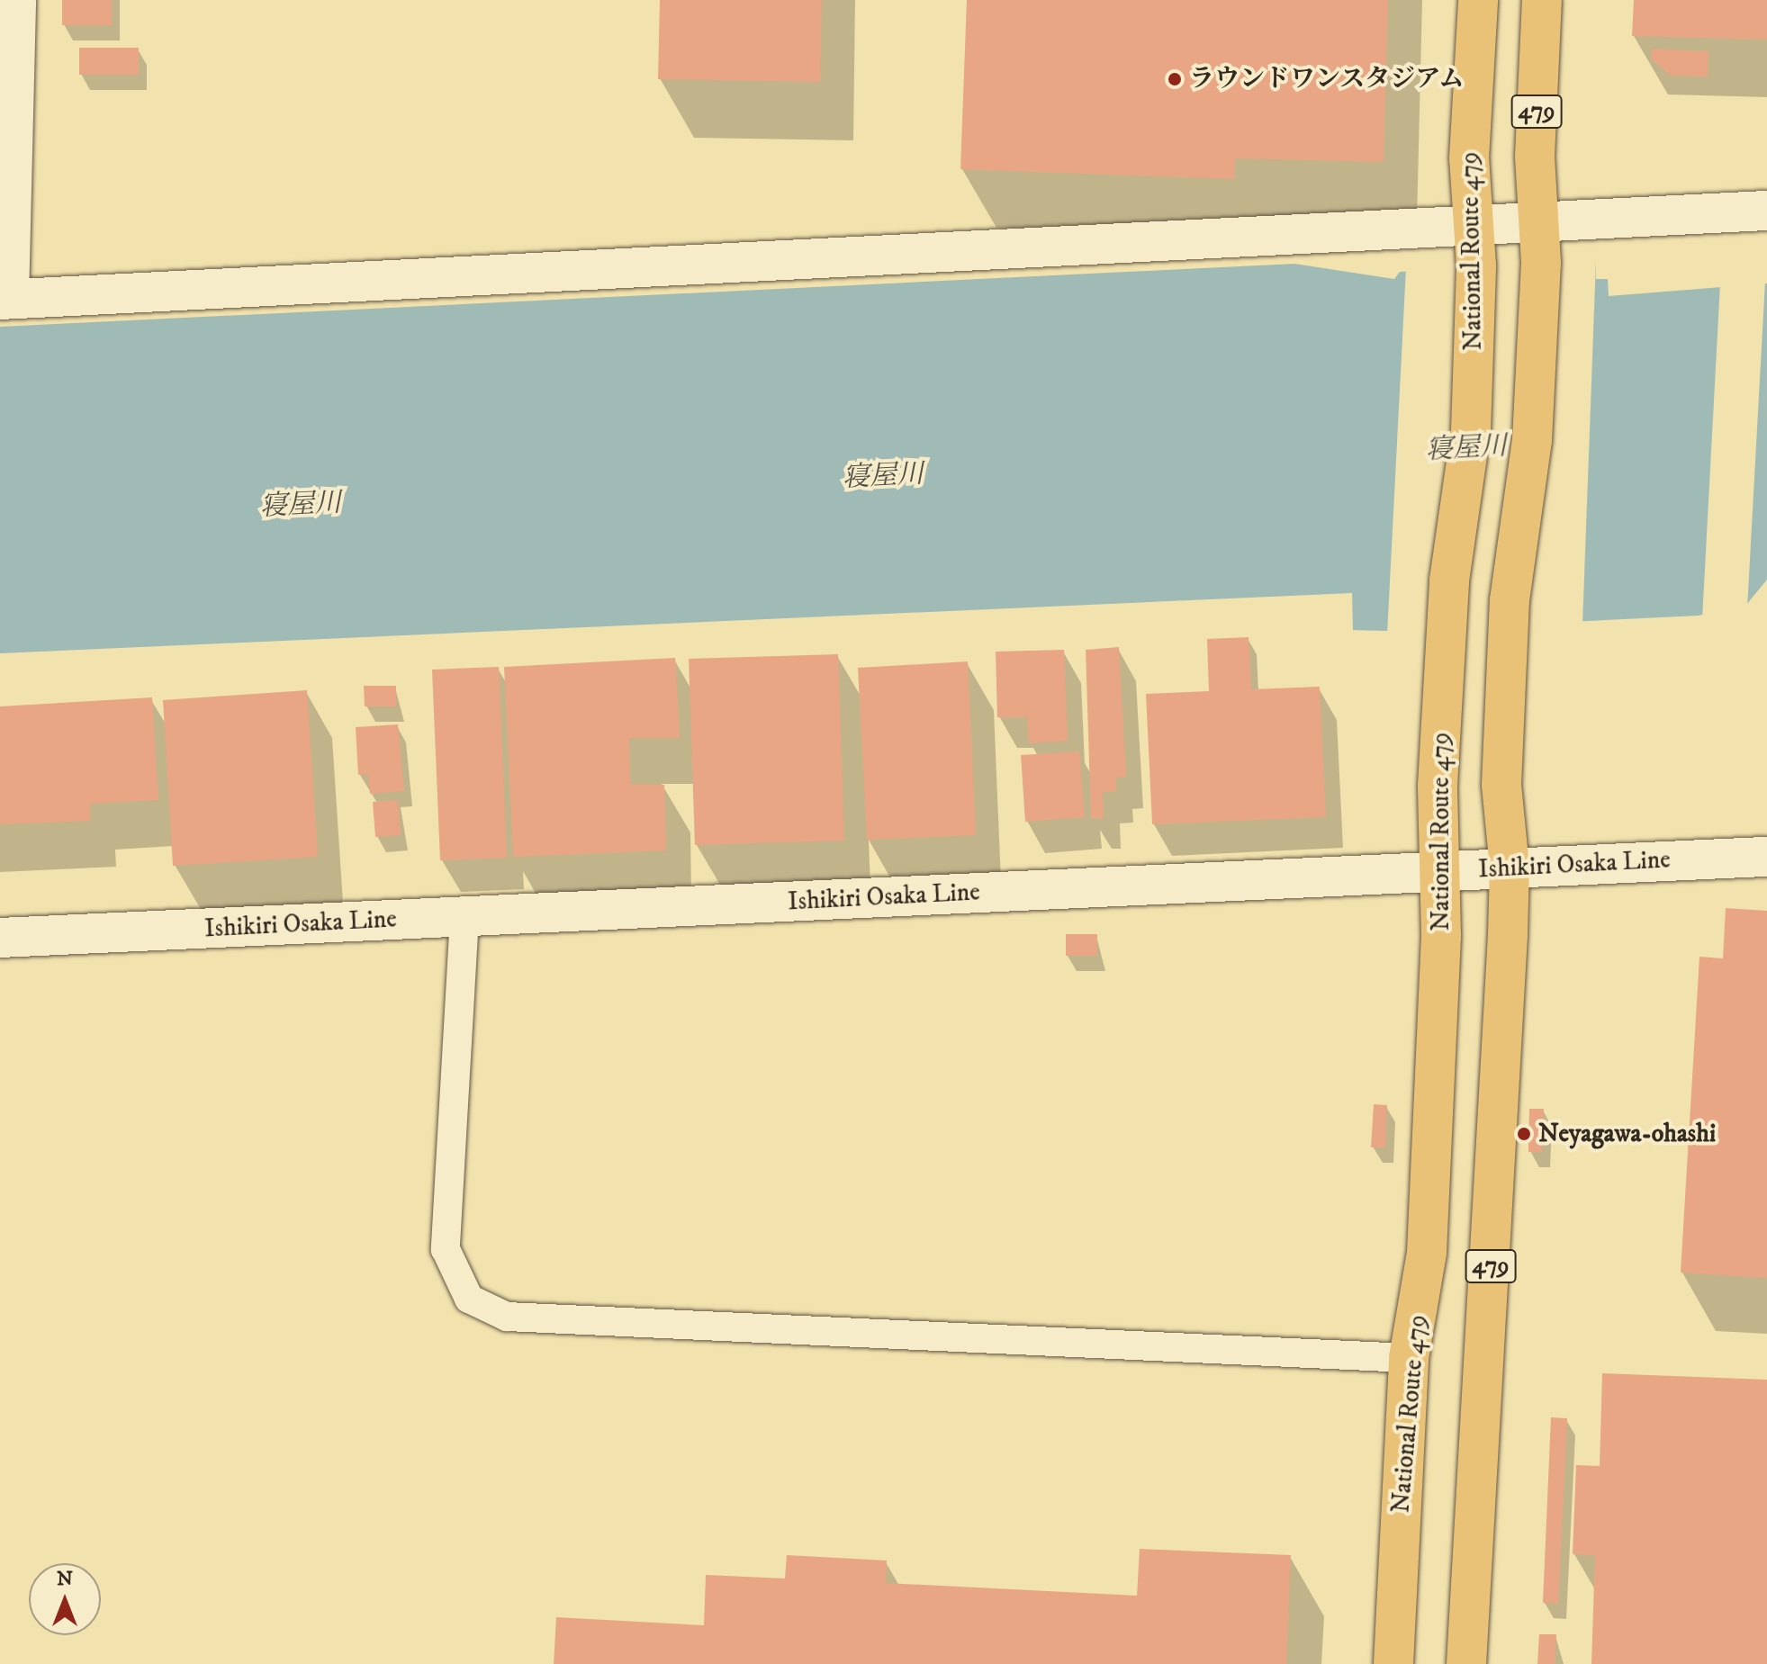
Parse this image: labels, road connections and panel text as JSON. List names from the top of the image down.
{
  "streets": {
    "highway": ["479", "National Route 479"],
    "street": ["Ishikiri Osaka Line"]
  },
  "crossings": [
    ["479", "Ishikiri Osaka Line"],
    ["National Route 479", "Ishikiri Osaka Line"]
  ],
  "water": ["寝屋川"],
  "places": ["ラウンドワンスタジアム", "Neyagawa-ohashi"],
  "north": "top"
}
